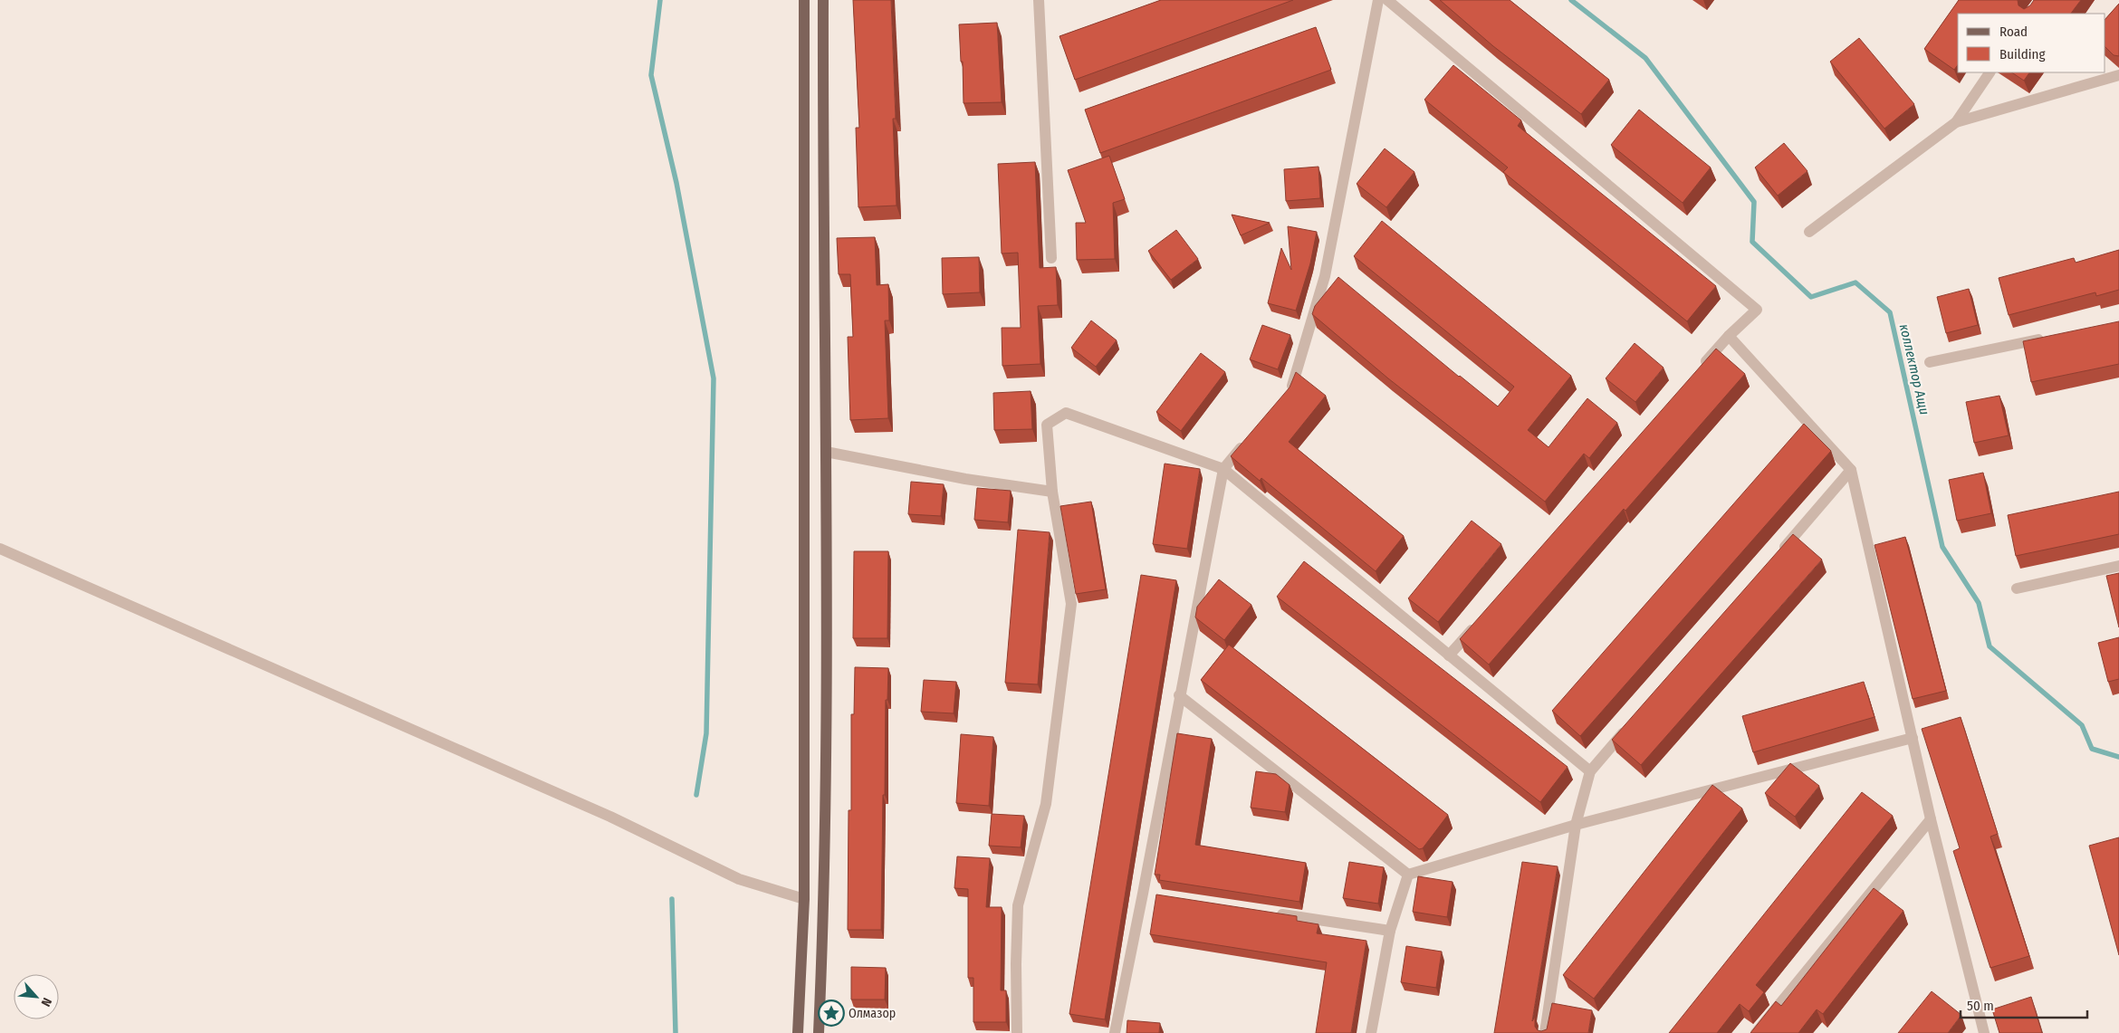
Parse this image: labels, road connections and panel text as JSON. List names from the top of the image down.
{
  "water": ["коллектор Ащи"],
  "places": {
    "place": ["Олмазор"]
  },
  "legend": ["Road", "Building"],
  "scale_bar": "50 m",
  "north": "bottom right"
}
